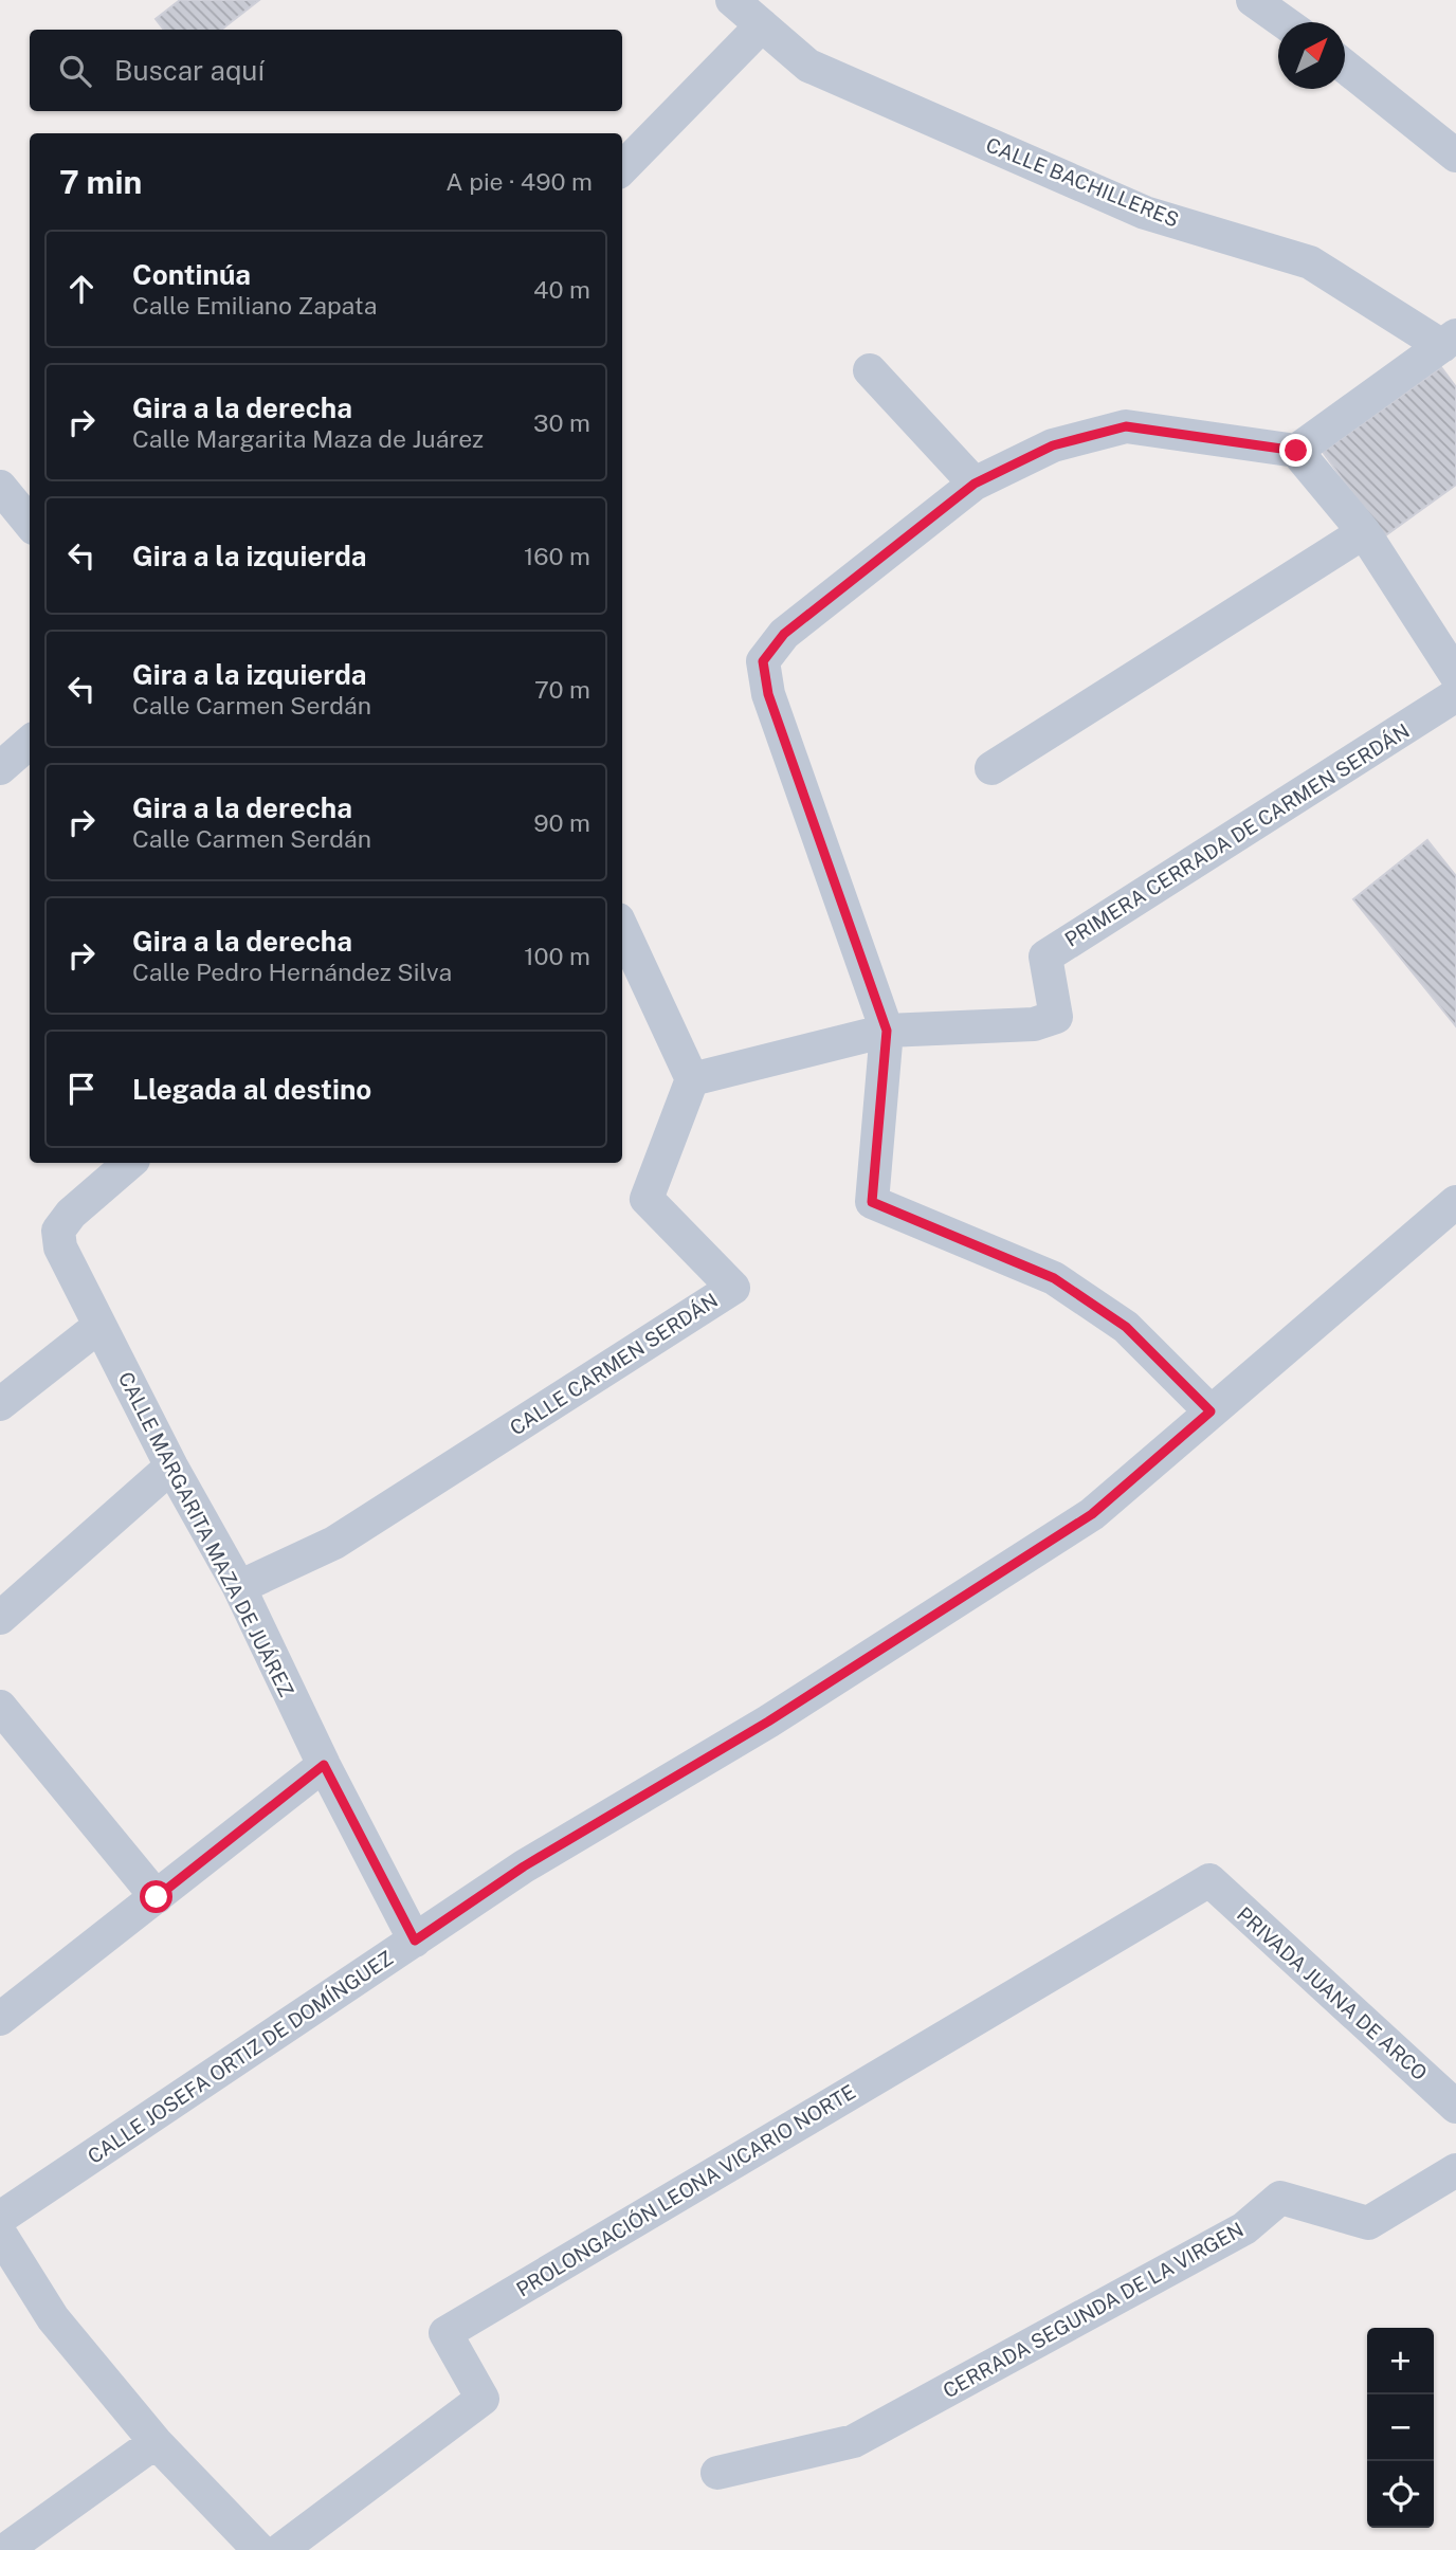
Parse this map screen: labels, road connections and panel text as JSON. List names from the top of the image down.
{
  "streets": {
    "street": [
      "CALLE BACHILLERES",
      "PRIMERA CERRADA DE CARMEN SERDÁN",
      "CALLE CARMEN SERDÁN",
      "CALLE MARGARITA MAZA DE JUÁREZ",
      "PRIVADA JUANA DE ARCO",
      "CALLE JOSEFA ORTIZ DE DOMÍNGUEZ",
      "PROLONGACIÓN LEONA VICARIO NORTE",
      "CERRADA SEGUNDA DE LA VIRGEN"
    ]
  },
  "crossings": [
    ["PRIMERA CERRADA DE CARMEN SERDÁN", "CALLE CARMEN SERDÁN"],
    ["CALLE CARMEN SERDÁN", "CALLE MARGARITA MAZA DE JUÁREZ"],
    ["CALLE MARGARITA MAZA DE JUÁREZ", "CALLE JOSEFA ORTIZ DE DOMÍNGUEZ"],
    ["PRIVADA JUANA DE ARCO", "PROLONGACIÓN LEONA VICARIO NORTE"]
  ],
  "north": "top right",
  "page": {
    "search": "Buscar aquí",
    "heading": ["7 min", "A pie · 490 m"],
    "list": [
      ["Continúa", "Calle Emiliano Zapata", "40 m"],
      ["Gira a la derecha", "Calle Margarita Maza de Juárez", "30 m"],
      ["Gira a la izquierda", "160 m"],
      ["Gira a la izquierda", "Calle Carmen Serdán", "70 m"],
      ["Gira a la derecha", "Calle Carmen Serdán", "90 m"],
      ["Gira a la derecha", "Calle Pedro Hernández Silva", "100 m"],
      "Llegada al destino"
    ],
    "map_buttons": ["+", "−"]
  }
}
